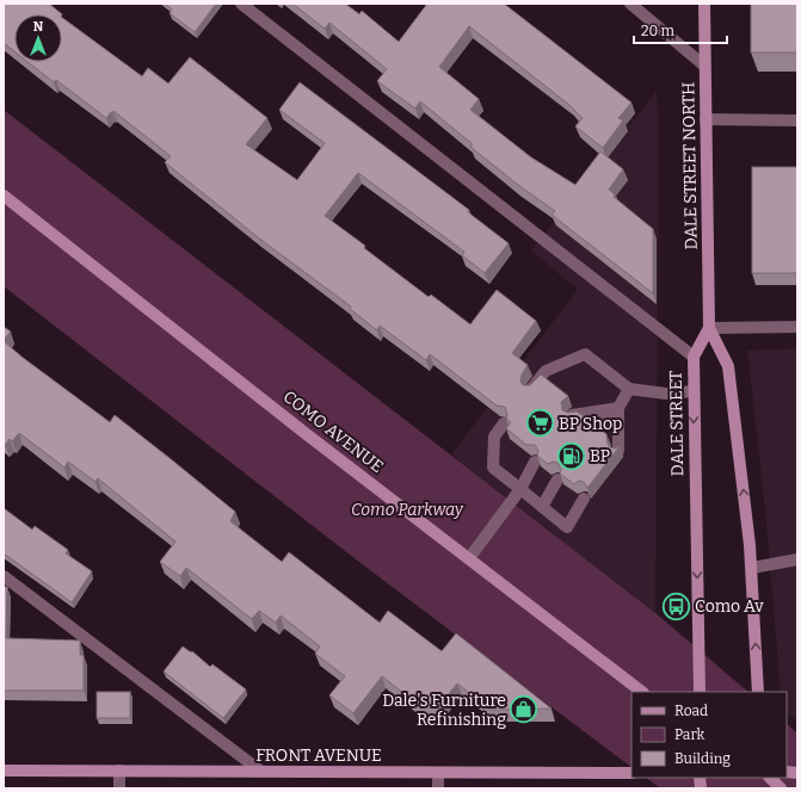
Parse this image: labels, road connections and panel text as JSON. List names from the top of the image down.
{
  "streets": {
    "street": [
      "DALE STREET NORTH",
      "DALE STREET",
      "COMO AVENUE",
      "FRONT AVENUE"
    ]
  },
  "crossings": [
    ["DALE STREET NORTH", "DALE STREET"]
  ],
  "parks": ["Como Parkway"],
  "places": {
    "supermarket": ["BP Shop"],
    "fuel station": ["BP"],
    "bus stop": ["Como Av"],
    "shop": ["Dale's Furniture Refinishing"]
  },
  "legend": ["Road", "Park", "Building"],
  "scale_bar": "20 m",
  "north": "top"
}
